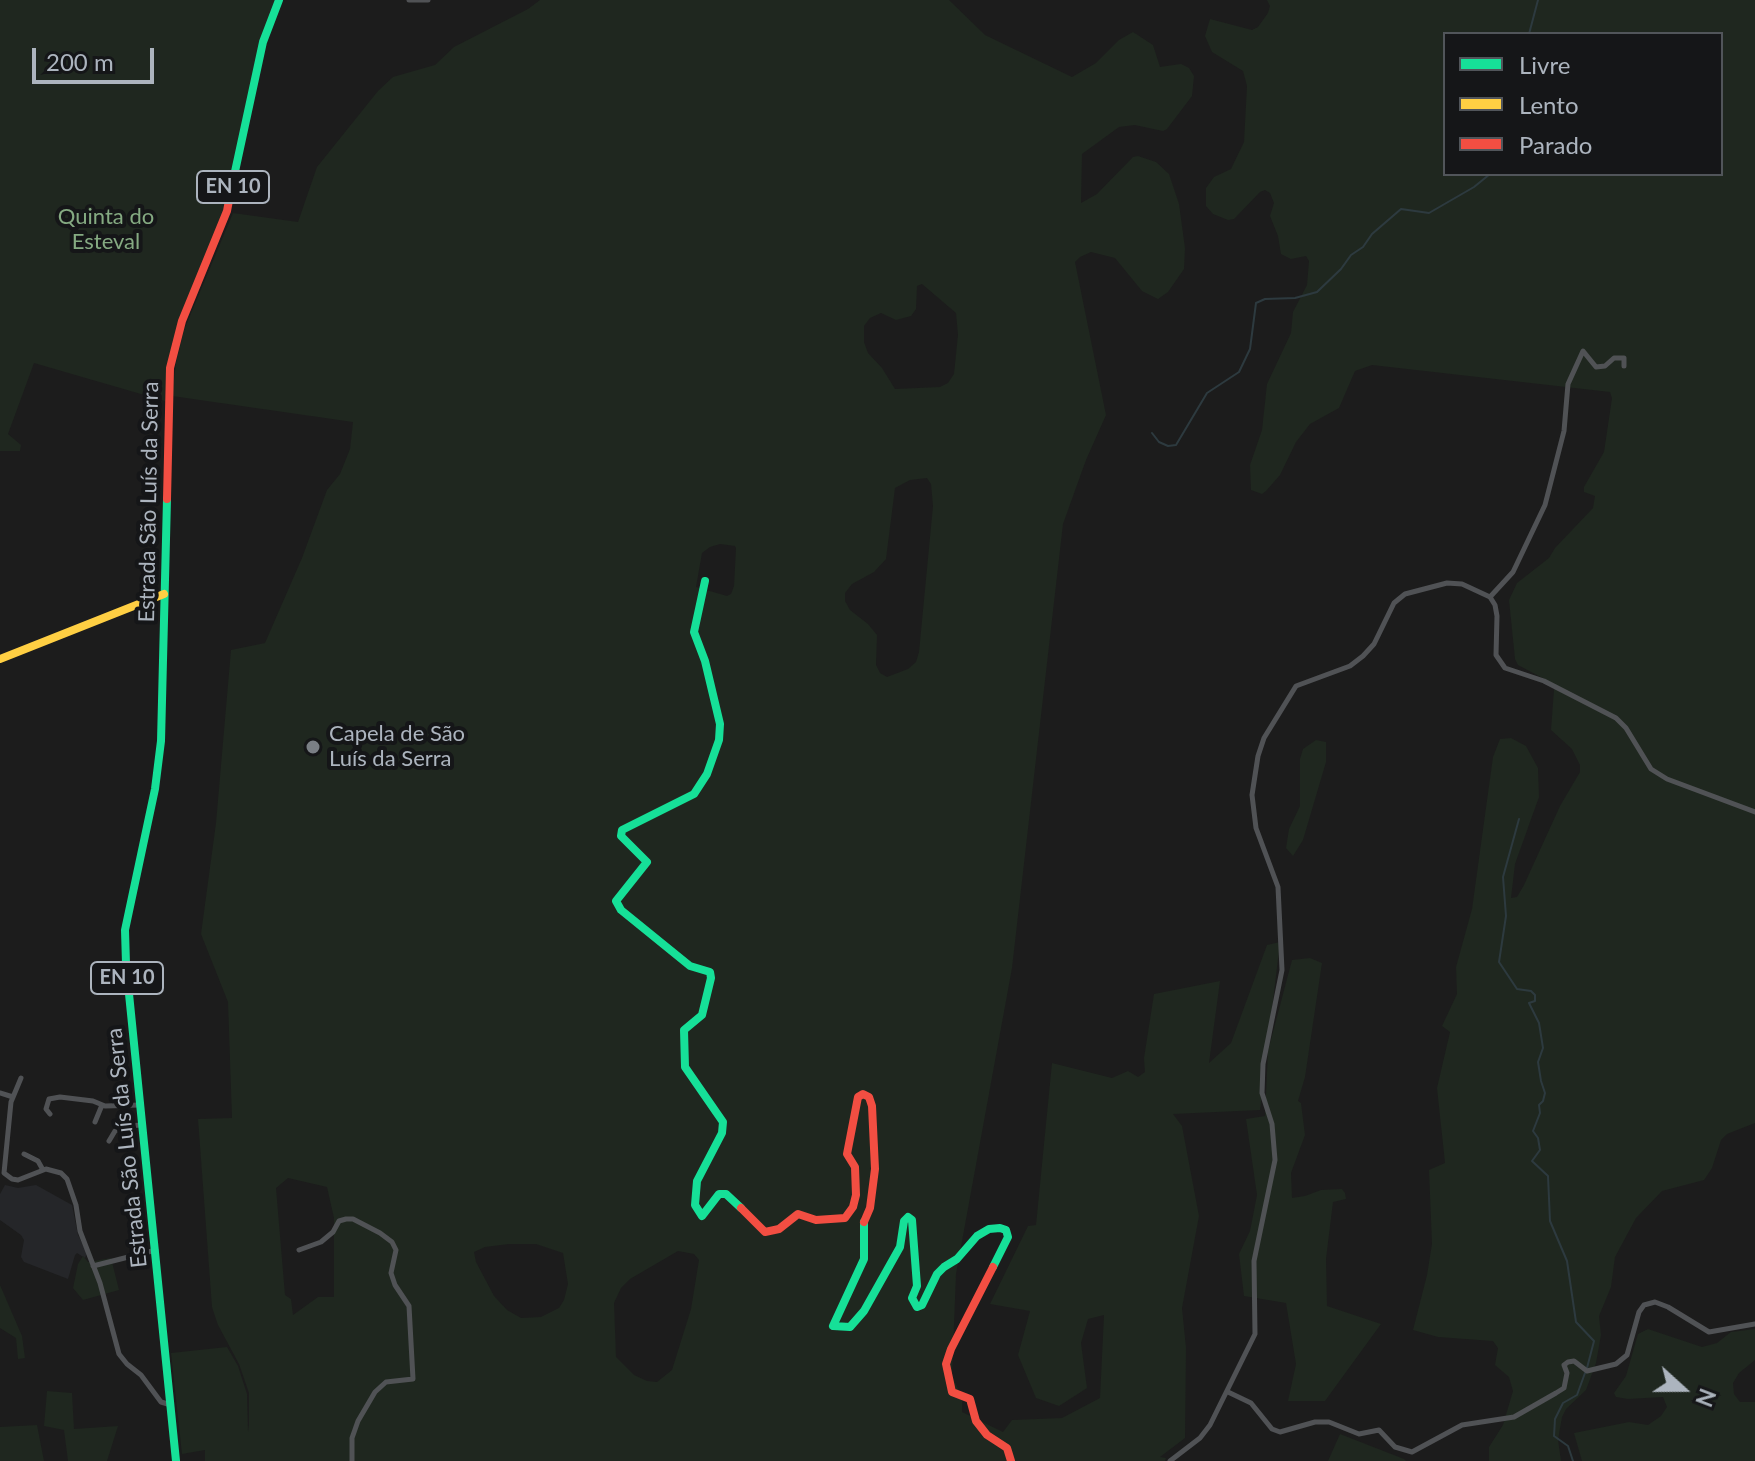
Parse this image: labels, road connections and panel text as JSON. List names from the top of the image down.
{
  "streets": {
    "street": ["EN 10", "Estrada São Luís da Serra"]
  },
  "parks": ["Quinta do Esteval"],
  "places": ["Capela de São Luís da Serra"],
  "legend": ["Livre", "Lento", "Parado"],
  "scale_bar": "200 m",
  "north": "right"
}
